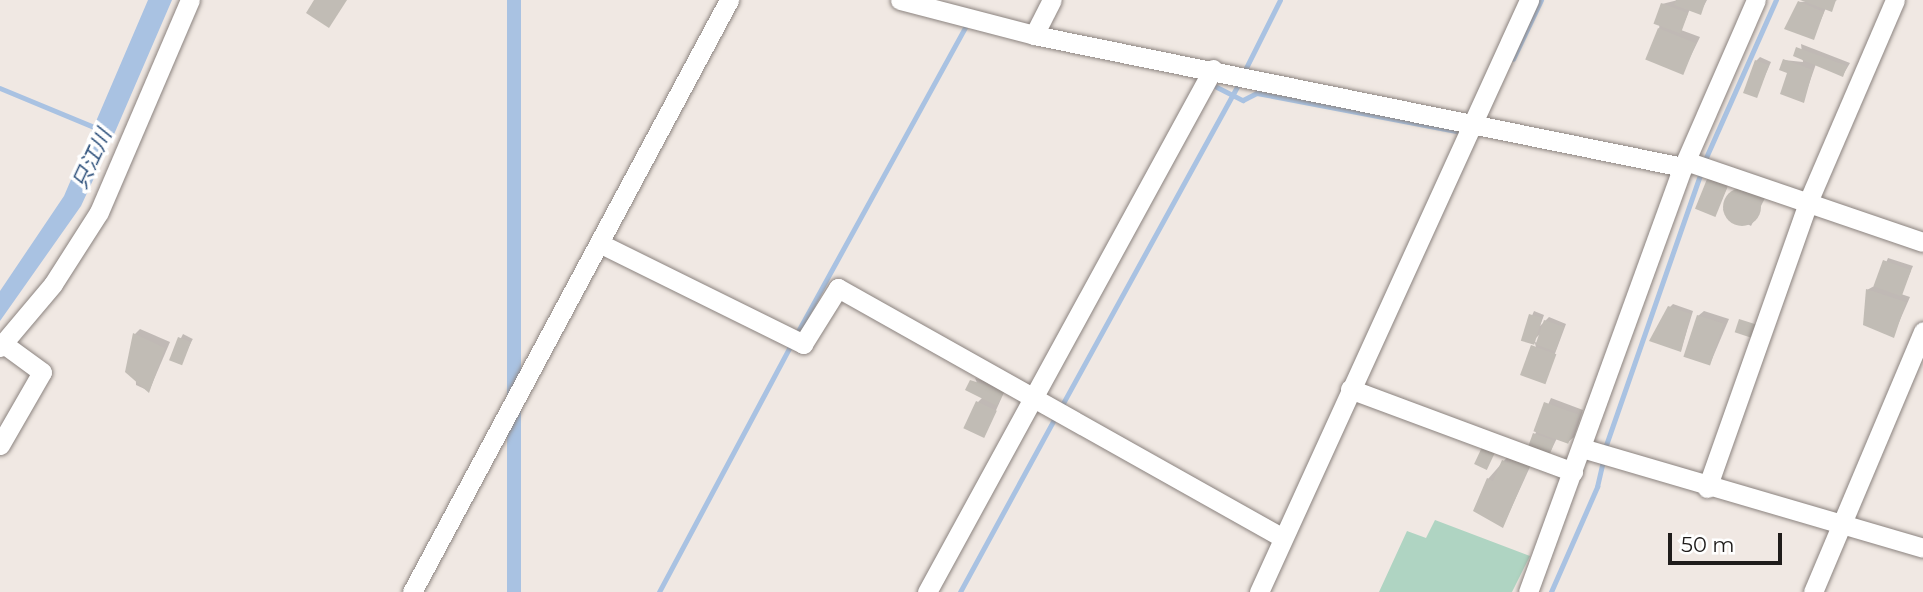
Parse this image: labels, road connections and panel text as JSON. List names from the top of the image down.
{
  "water": ["只江川"],
  "scale_bar": "50 m"
}
